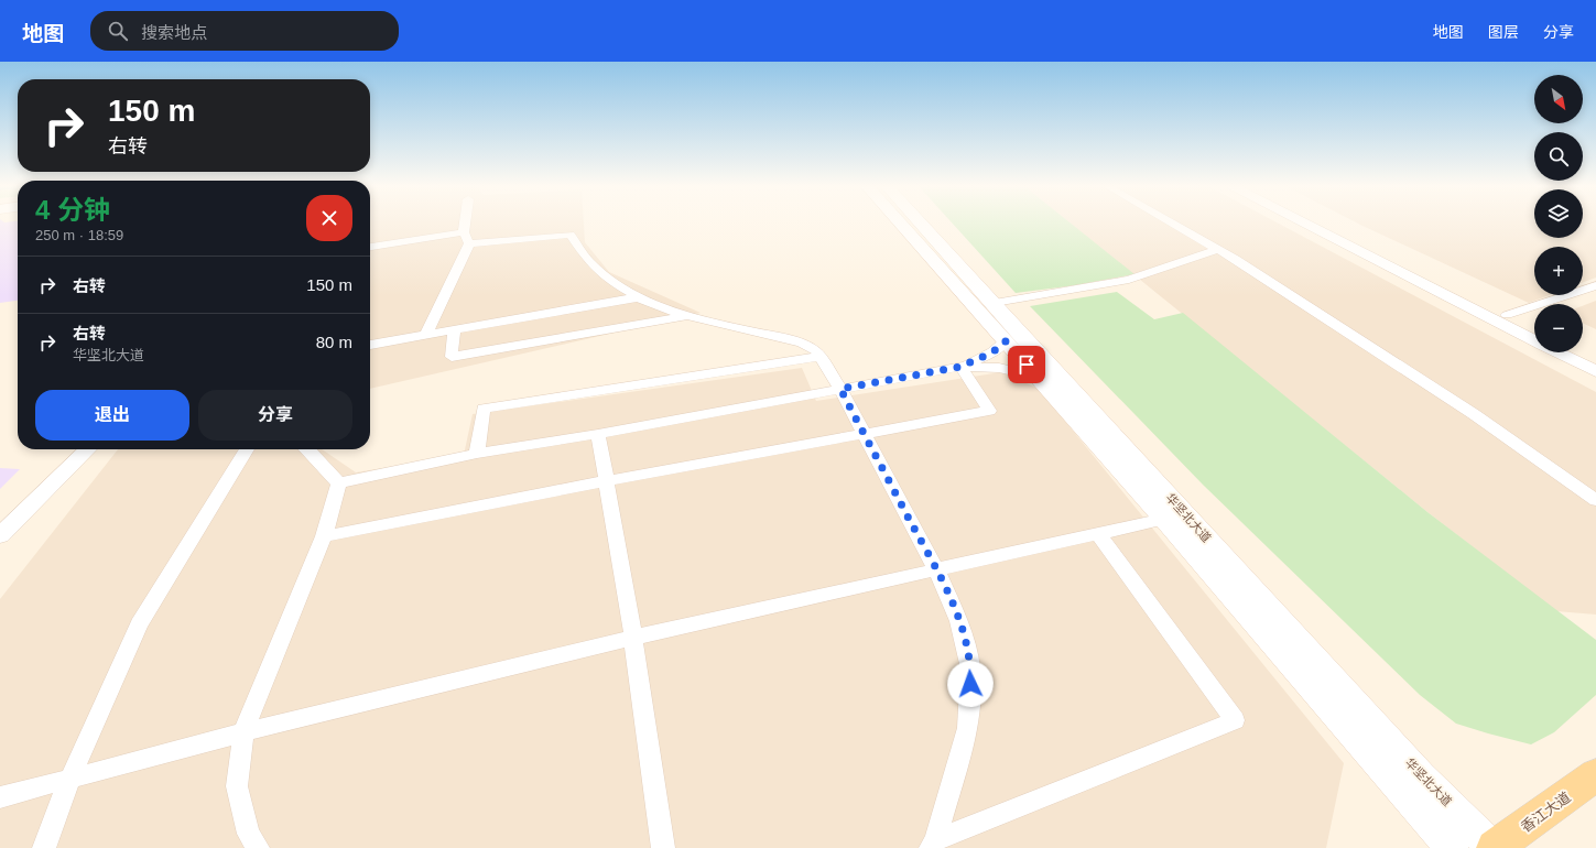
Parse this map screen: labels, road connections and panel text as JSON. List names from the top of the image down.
{
  "streets": {
    "main road": ["华坚北大道", "香江大道"]
  },
  "crossings": [
    ["华坚北大道", "香江大道"]
  ],
  "north": "bottom right",
  "page": {
    "header": "地图",
    "search": "搜索地点",
    "nav": ["地图", "图层", "分享"],
    "map_buttons": ["+", "−"],
    "turn": ["150 m", "右转"],
    "heading": ["4 分钟", "250 m · 18:59"],
    "list": [
      {
        "name": "右转",
        "value": "150 m"
      },
      {
        "name": "右转",
        "note": "华坚北大道",
        "value": "80 m"
      }
    ],
    "buttons": ["退出", "分享"]
  }
}
